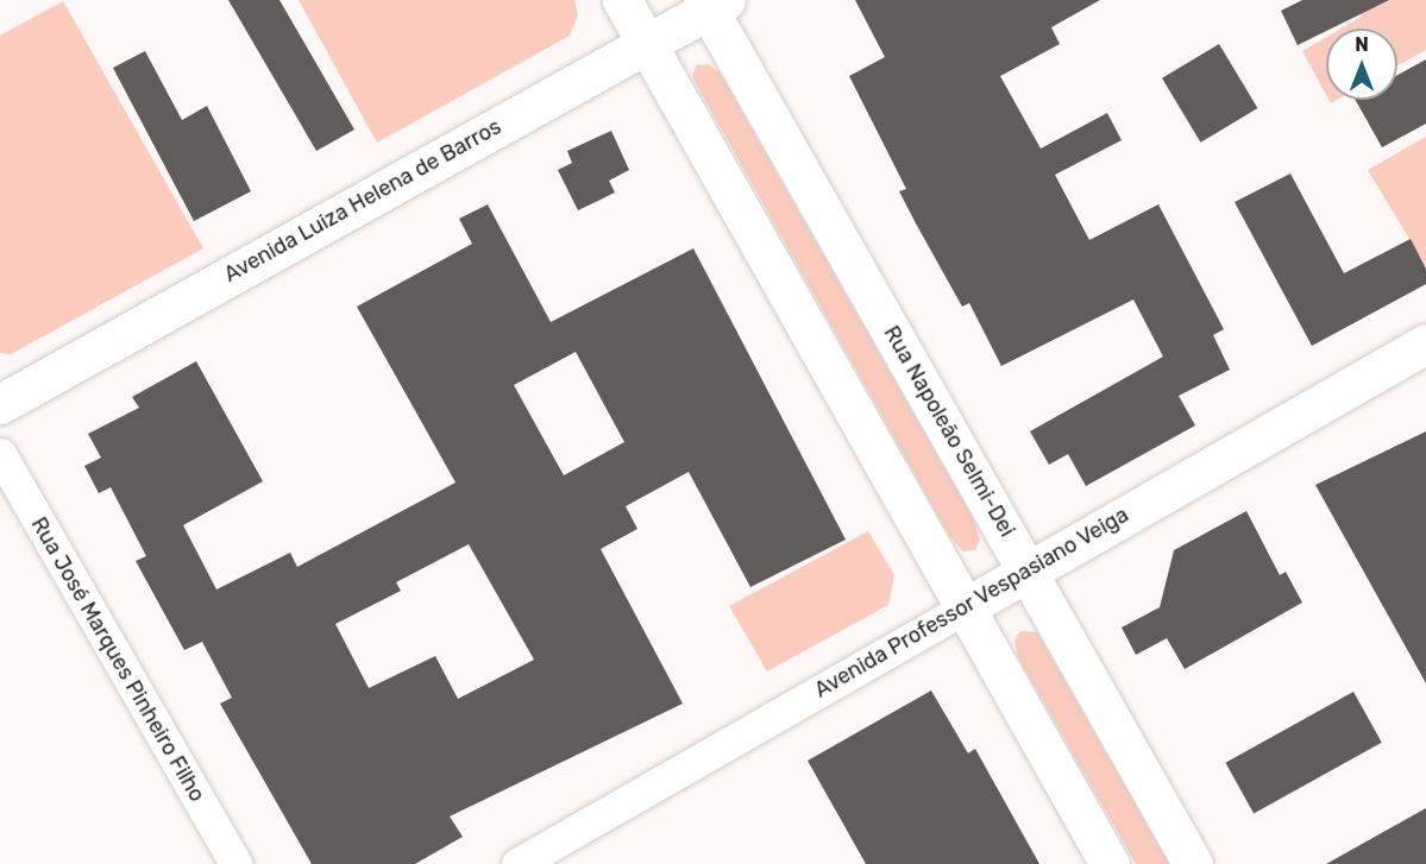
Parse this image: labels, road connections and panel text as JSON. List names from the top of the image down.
{
  "streets": {
    "main road": ["Avenida Luiza Helena de Barros", "Rua Napoleão Selmi-Dei", "Avenida Professor Vespasiano Veiga"],
    "street": ["Rua José Marques Pinheiro Filho"]
  },
  "crossings": [
    ["Avenida Luiza Helena de Barros", "Rua Napoleão Selmi-Dei"],
    ["Rua Napoleão Selmi-Dei", "Avenida Professor Vespasiano Veiga"]
  ],
  "north": "top"
}
